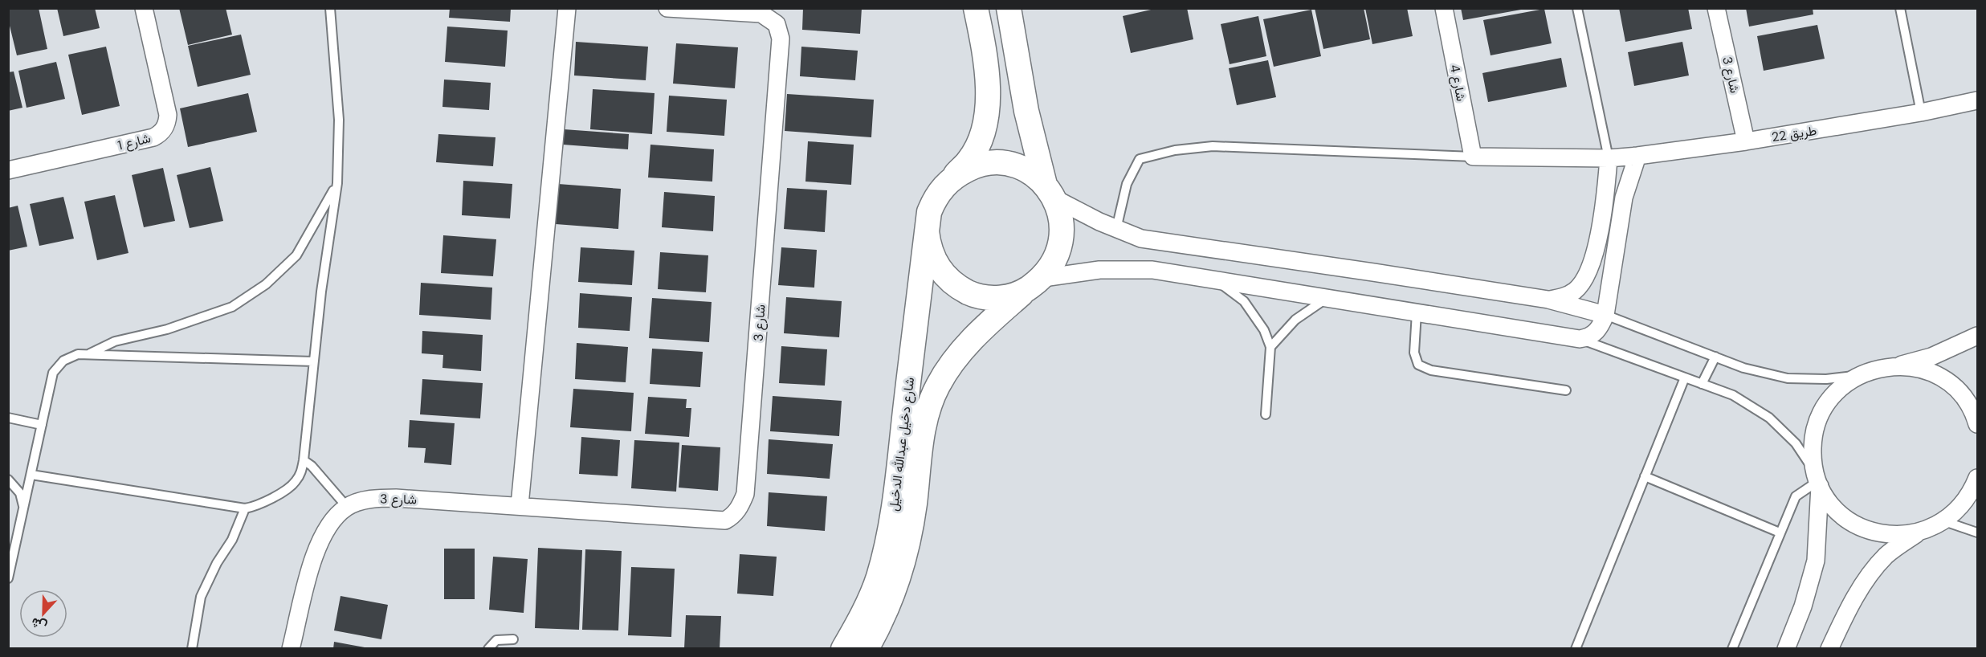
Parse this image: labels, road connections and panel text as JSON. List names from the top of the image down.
{
  "streets": {
    "street": [
      "شارع 3",
      "شارع 4",
      "طريق 22",
      "شارع 1",
      "شارع دخيل عبدالله الدخيل"
    ]
  },
  "crossings": [
    ["شارع 3", "طريق 22"],
    ["شارع 4", "طريق 22"]
  ],
  "north": "bottom"
}
